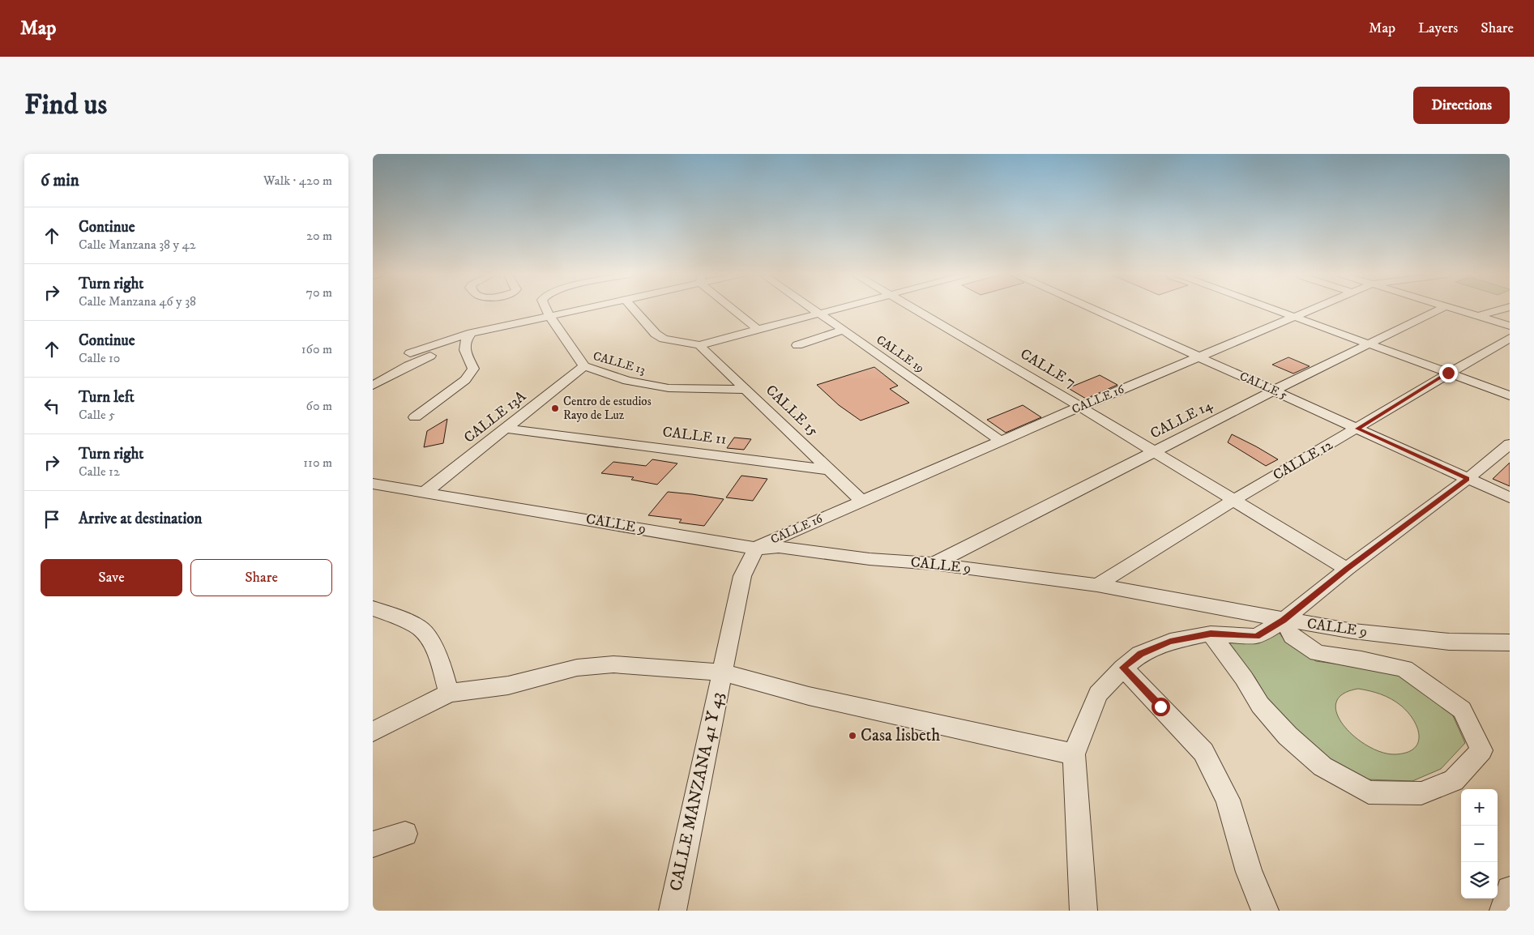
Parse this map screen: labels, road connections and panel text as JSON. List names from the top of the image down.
{
  "streets": {
    "street": [
      "CALLE 19",
      "CALLE 13",
      "CALLE 7",
      "CALLE 5",
      "CALLE 16",
      "CALLE 15",
      "CALLE 13A",
      "CALLE 14",
      "CALLE 11",
      "CALLE 12",
      "CALLE 9",
      "CALLE MANZANA 41 Y 43"
    ]
  },
  "crossings": [
    ["CALLE 19", "CALLE 16"],
    ["CALLE 13", "CALLE 15"],
    ["CALLE 13", "CALLE 13A"],
    ["CALLE 7", "CALLE 16"],
    ["CALLE 7", "CALLE 14"],
    ["CALLE 7", "CALLE 12"],
    ["CALLE 5", "CALLE 16"],
    ["CALLE 5", "CALLE 14"],
    ["CALLE 5", "CALLE 12"],
    ["CALLE 16", "CALLE 15"],
    ["CALLE 16", "CALLE 9"],
    ["CALLE 16", "CALLE MANZANA 41 Y 43"],
    ["CALLE 15", "CALLE 11"],
    ["CALLE 13A", "CALLE 11"],
    ["CALLE 13A", "CALLE 9"],
    ["CALLE 14", "CALLE 9"],
    ["CALLE 12", "CALLE 9"],
    ["CALLE 9", "CALLE MANZANA 41 Y 43"]
  ],
  "places": ["Centro de estudios Rayo de Luz", "Casa lisbeth"],
  "page": {
    "header": "Map",
    "nav": ["Map", "Layers", "Share"],
    "buttons": [
      "Directions",
      ["Save", "Share"]
    ],
    "title": "Find us",
    "heading": ["6 min", "Walk · 420 m"],
    "list": [
      ["Continue", "Calle Manzana 38 y 42", "20 m"],
      ["Turn right", "Calle Manzana 46 y 38", "70 m"],
      ["Continue", "Calle 10", "160 m"],
      ["Turn left", "Calle 5", "60 m"],
      ["Turn right", "Calle 12", "110 m"],
      "Arrive at destination"
    ],
    "map_buttons": ["+", "−"]
  }
}
